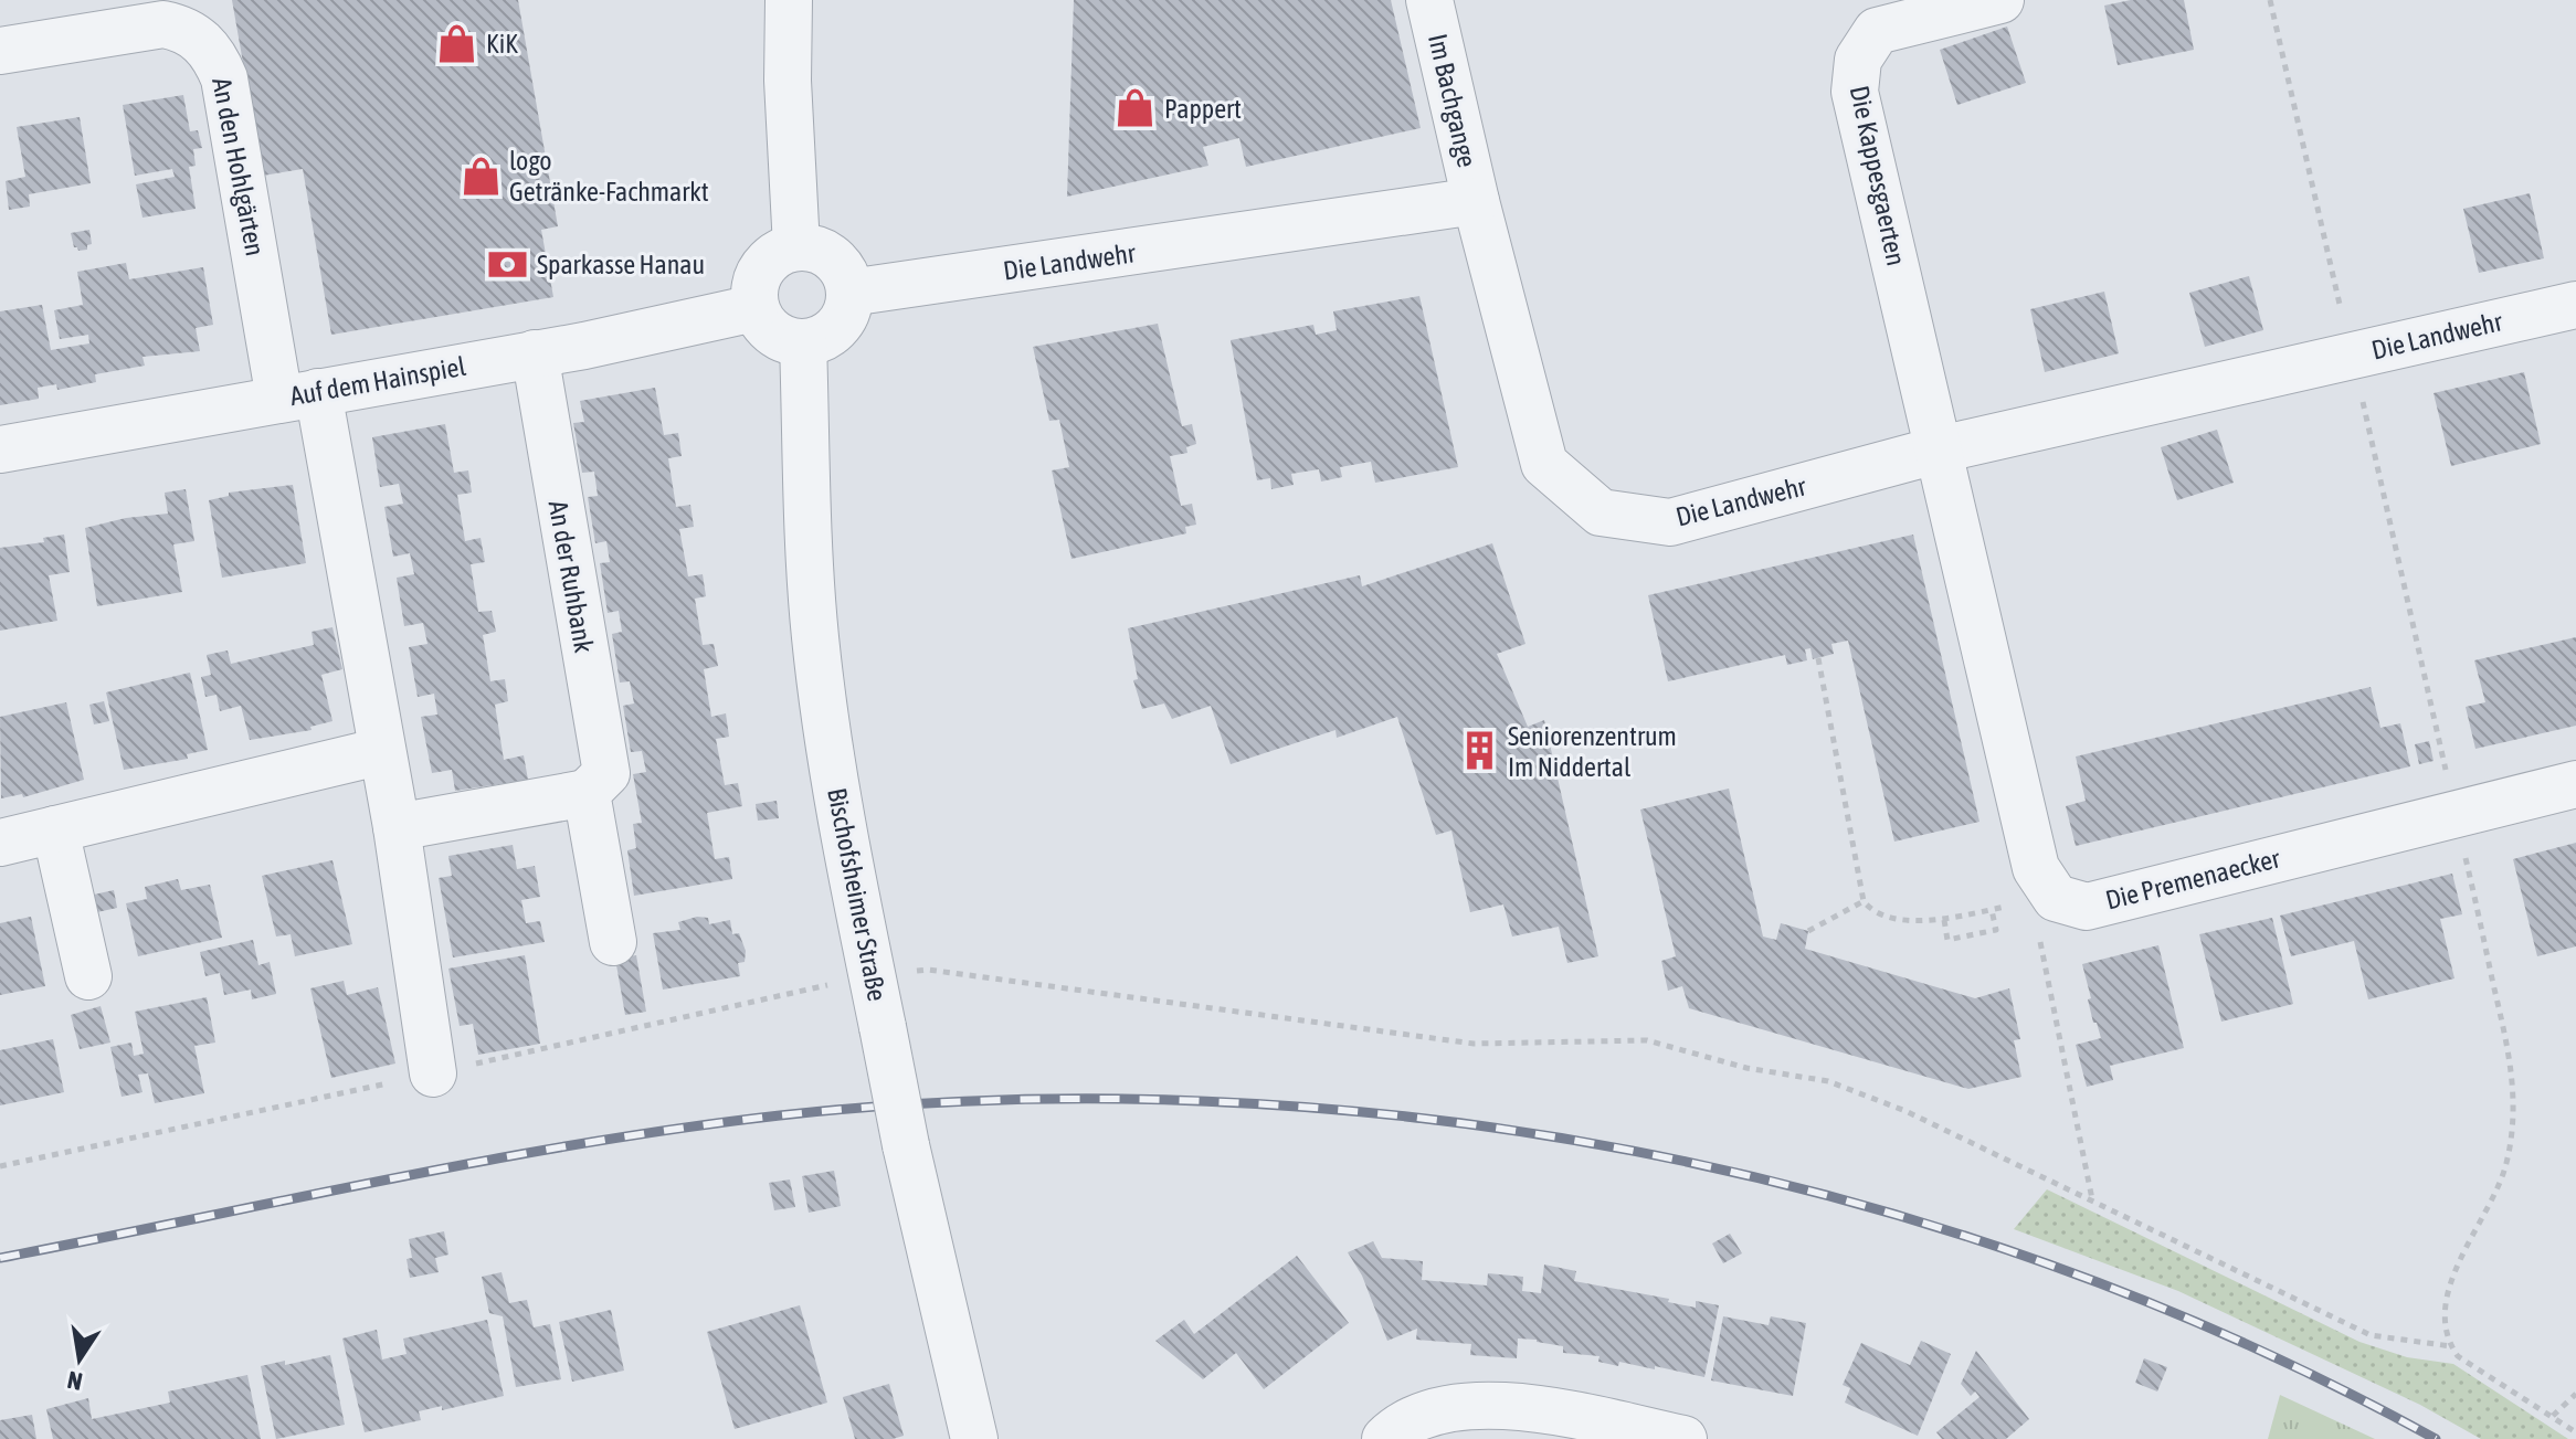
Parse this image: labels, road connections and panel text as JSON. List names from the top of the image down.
{
  "streets": {
    "street": [
      "Im Bachgange",
      "An den Hohlgärten",
      "Die Kappesgaerten",
      "Die Landwehr",
      "Auf dem Hainspiel",
      "An der Ruhbank",
      "Die Premenaecker",
      "Bischofsheimer Straße"
    ]
  },
  "crossings": [
    ["Im Bachgange", "Die Landwehr"],
    ["An den Hohlgärten", "Auf dem Hainspiel"],
    ["Die Kappesgaerten", "Die Landwehr"],
    ["Die Kappesgaerten", "Die Premenaecker"],
    ["Die Landwehr", "Auf dem Hainspiel"],
    ["Die Landwehr", "Die Premenaecker"],
    ["Die Landwehr", "Bischofsheimer Straße"],
    ["Auf dem Hainspiel", "An der Ruhbank"],
    ["Auf dem Hainspiel", "Bischofsheimer Straße"]
  ],
  "places": {
    "shop": ["KiK", "Pappert", "logo Getränke-Fachmarkt"],
    "bank": ["Sparkasse Hanau"],
    "building": ["Seniorenzentrum Im Niddertal"]
  },
  "north": "bottom"
}
